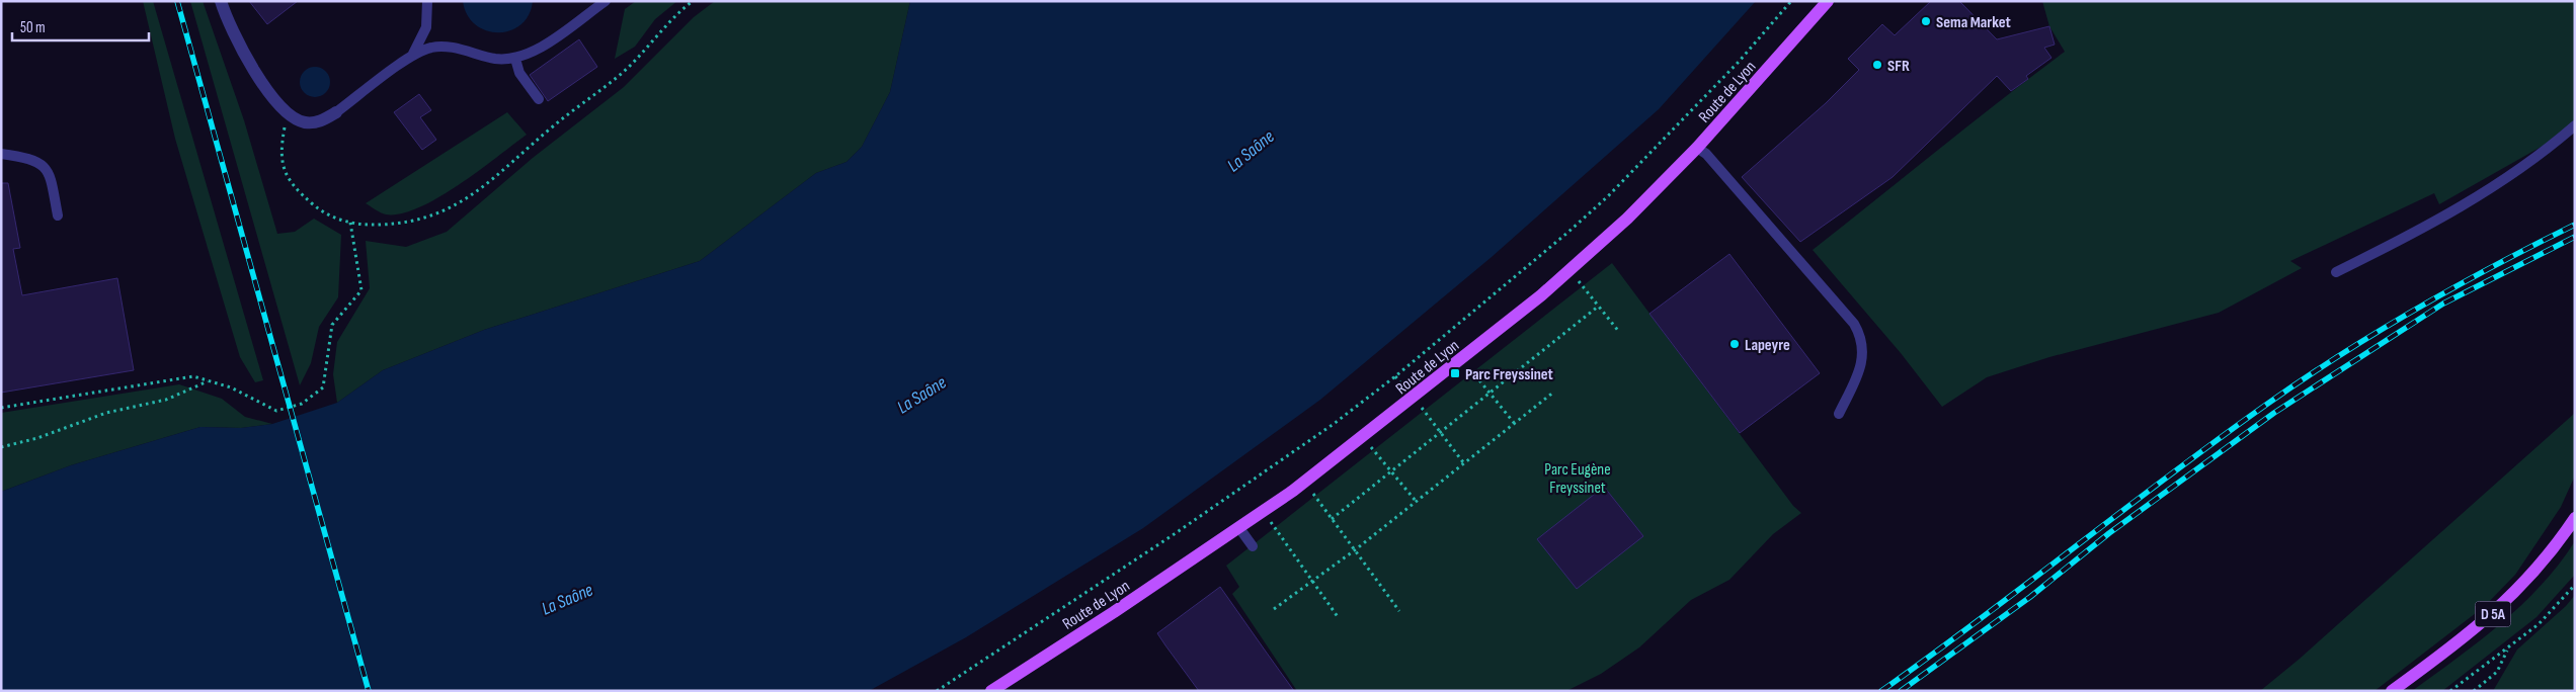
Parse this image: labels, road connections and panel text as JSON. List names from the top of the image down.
{
  "streets": {
    "main road": ["Route de Lyon", "D 5A"]
  },
  "water": ["La Saône"],
  "parks": ["Parc Eugène Freyssinet"],
  "places": {
    "other": ["Sema Market", "SFR", "Lapeyre"],
    "transit": ["Parc Freyssinet"]
  },
  "scale_bar": "50 m"
}
